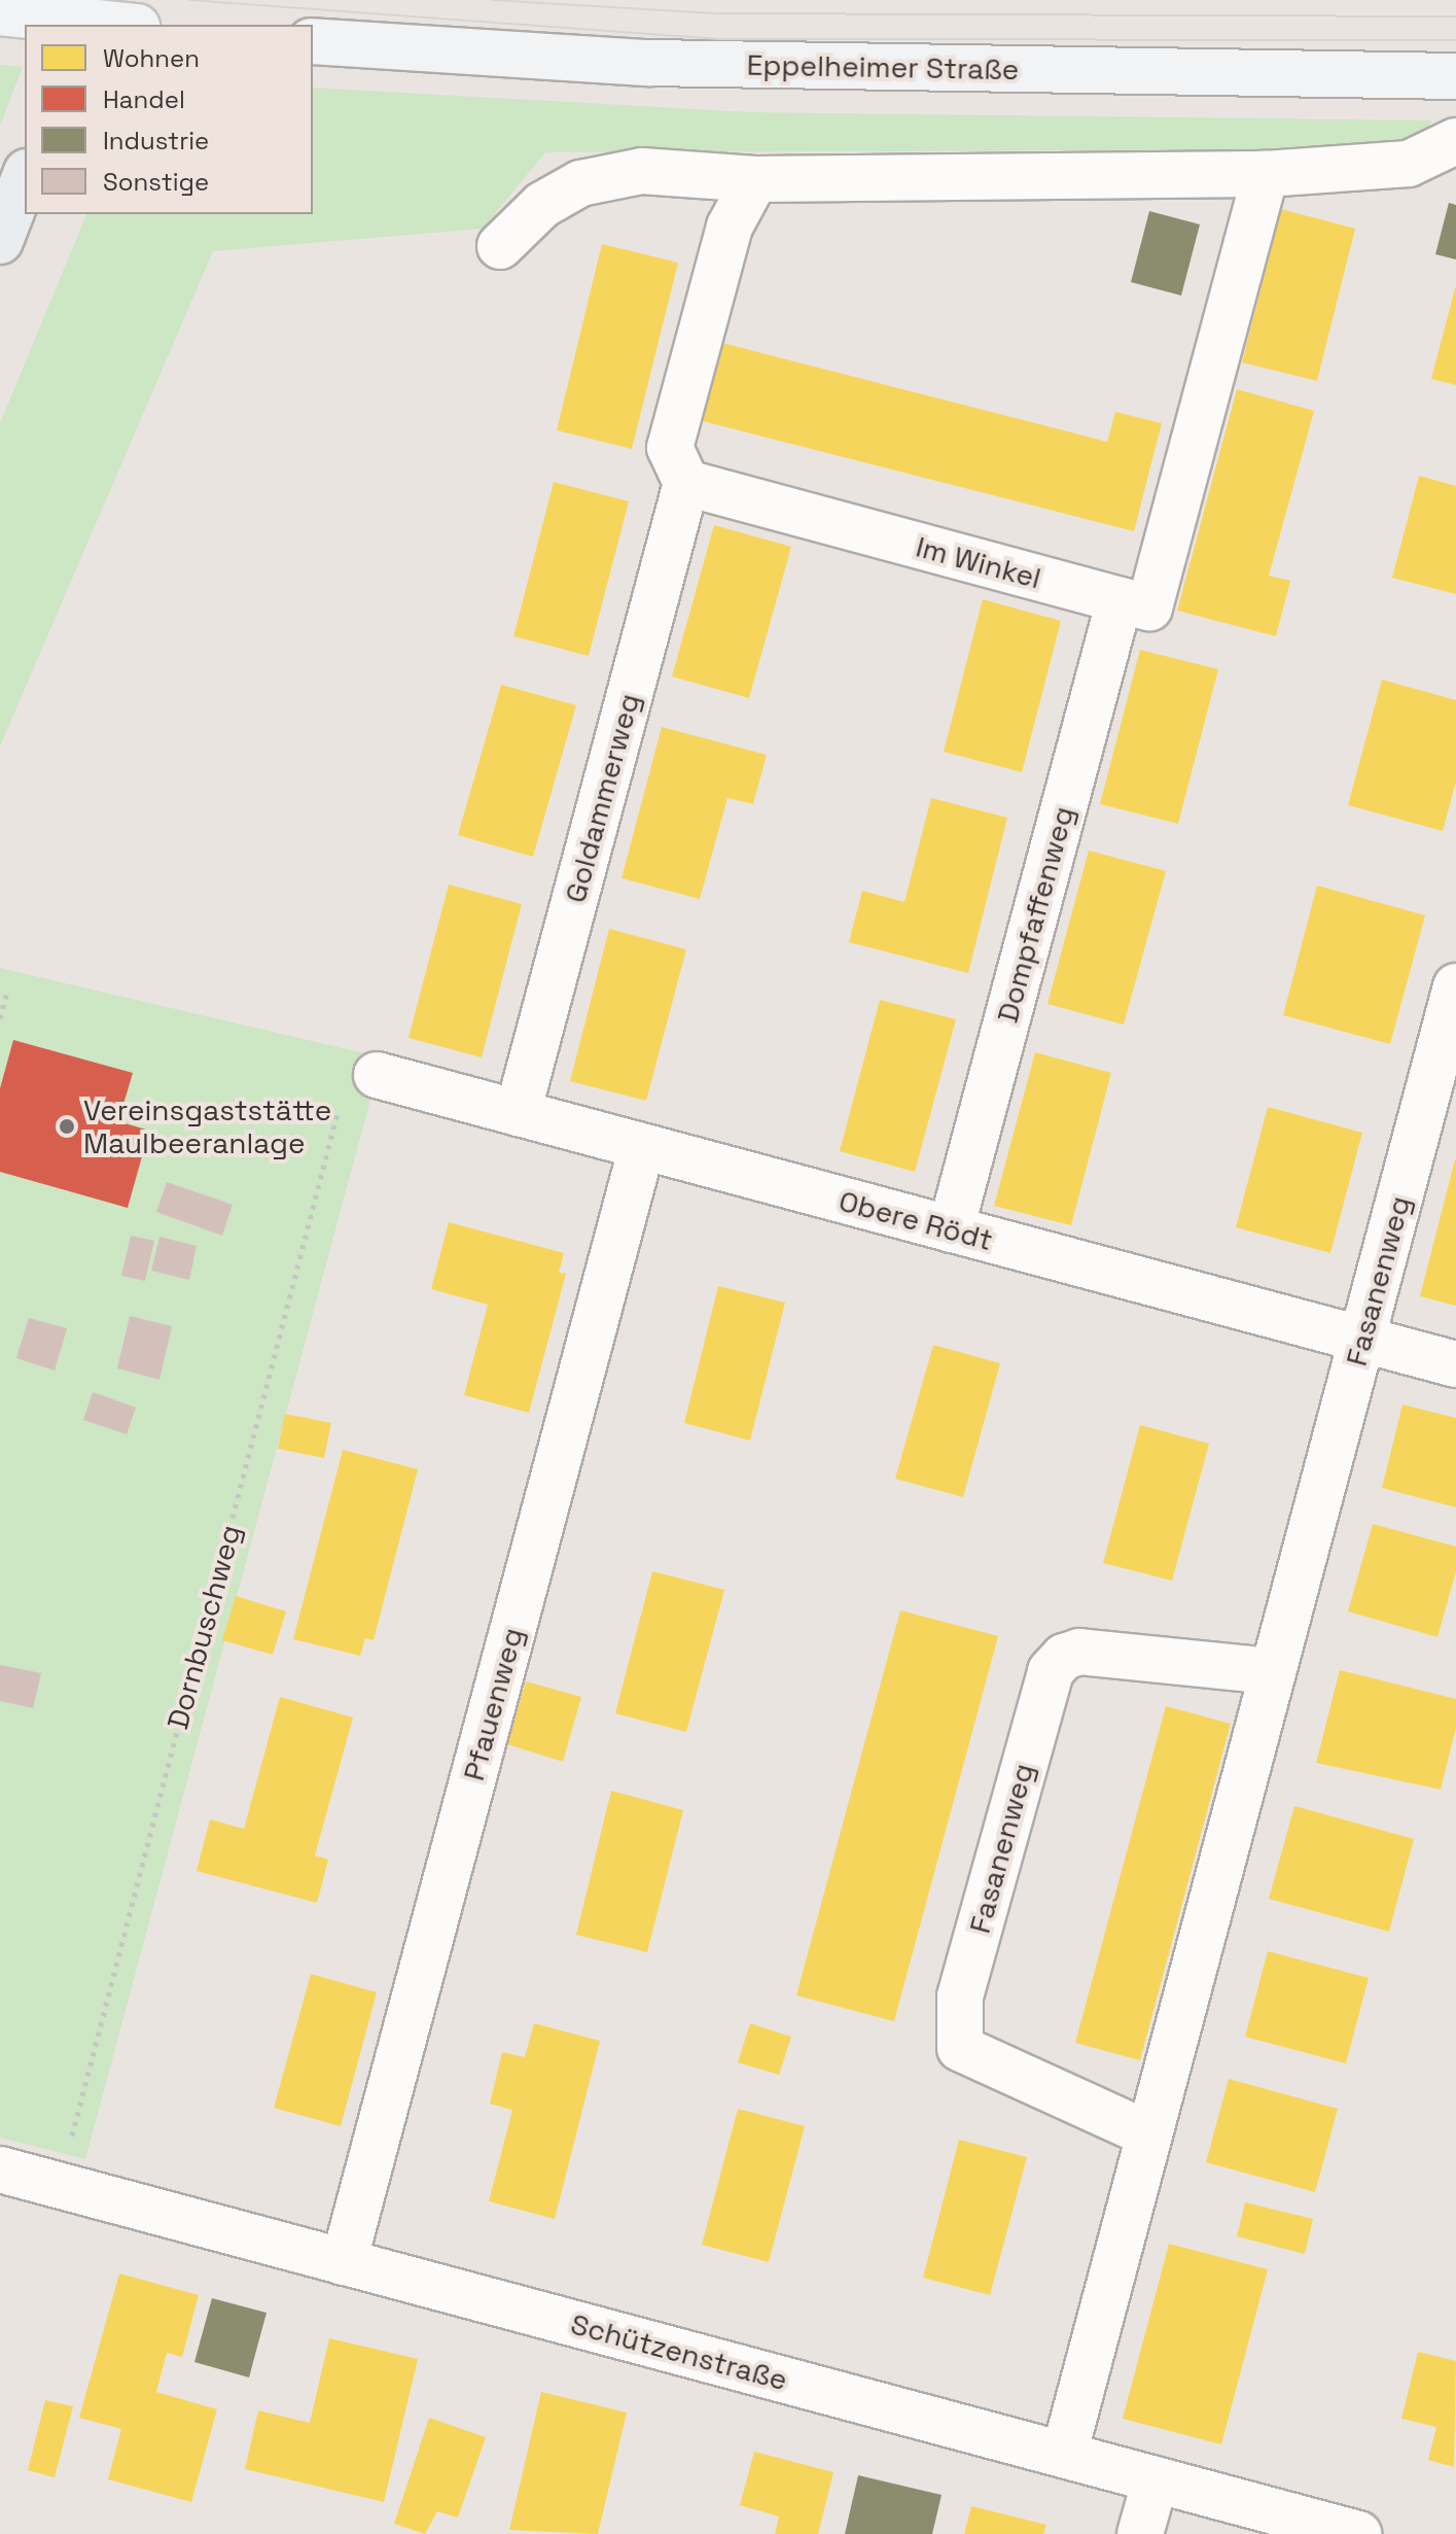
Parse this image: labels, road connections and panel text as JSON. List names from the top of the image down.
{
  "streets": {
    "main road": ["Eppelheimer Straße"],
    "street": [
      "Im Winkel",
      "Goldammerweg",
      "Dompfaffenweg",
      "Obere Rödt",
      "Fasanenweg",
      "Pfauenweg",
      "Schützenstraße"
    ],
    "path": ["Dornbuschweg"]
  },
  "crossings": [
    ["Im Winkel", "Goldammerweg"],
    ["Im Winkel", "Dompfaffenweg"],
    ["Goldammerweg", "Obere Rödt"],
    ["Dompfaffenweg", "Obere Rödt"],
    ["Obere Rödt", "Fasanenweg"],
    ["Obere Rödt", "Pfauenweg"],
    ["Fasanenweg", "Schützenstraße"],
    ["Dornbuschweg", "Schützenstraße"],
    ["Pfauenweg", "Schützenstraße"]
  ],
  "places": ["Vereinsgaststätte Maulbeeranlage"],
  "legend": [
    "Wohnen",
    "Handel",
    "Industrie",
    "Sonstige"
  ]
}
